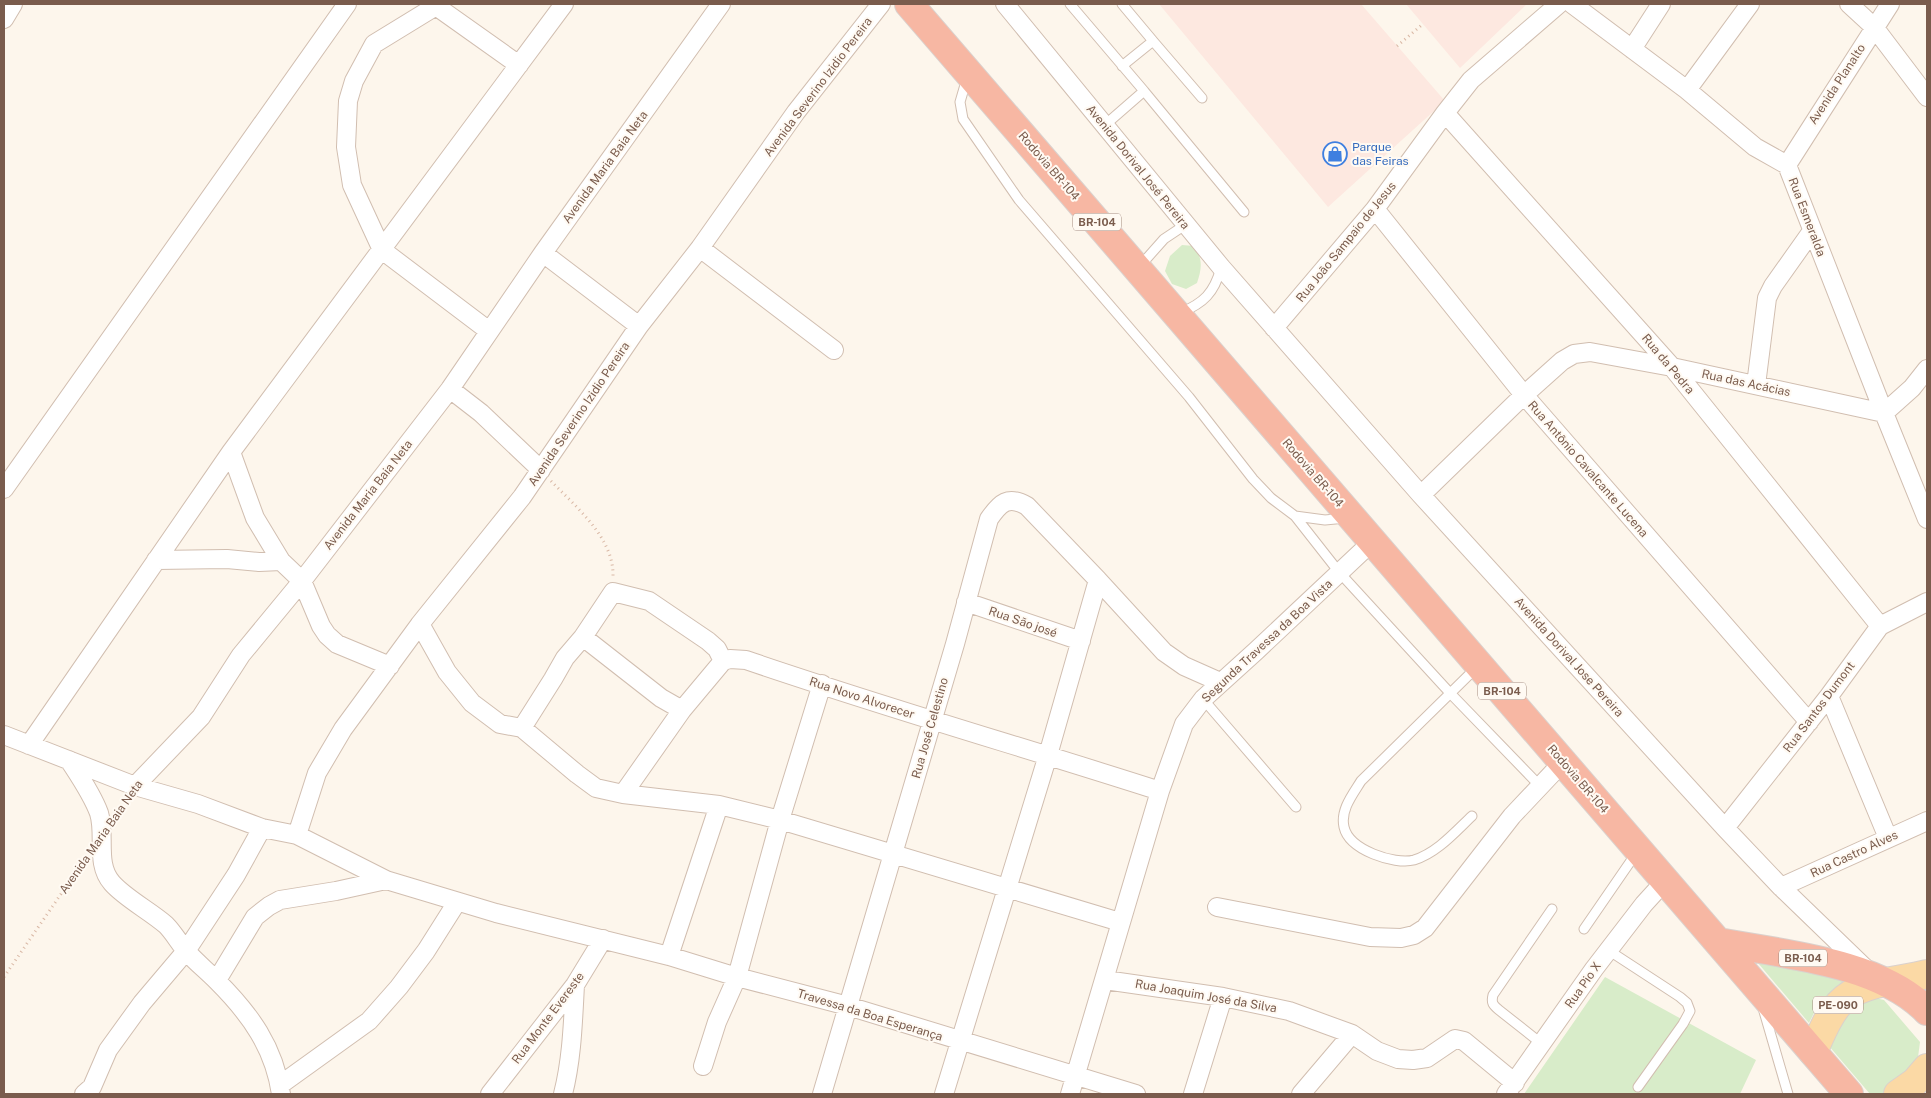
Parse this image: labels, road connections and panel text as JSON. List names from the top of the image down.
{
  "streets": {
    "highway": ["Rodovia BR-104", "BR-104"],
    "main road": ["PE-090"],
    "street": [
      "Avenida Planalto",
      "Avenida Severino Izidio Pereira",
      "Avenida Maria Baia Neta",
      "Avenida Dorival José Pereira",
      "Rua Esmeralda",
      "Rua João Sampaio de Jesus",
      "Rua da Pedra",
      "Rua das Acácias",
      "Rua Antônio Cavalcante Lucena",
      "Rua São josé",
      "Segunda Travessa da Boa Vista",
      "Avenida Dorival Jose Pereira",
      "Rua Novo Alvorecer",
      "Rua Santos Dumont",
      "Rua José Celestino",
      "Rua Castro Alves",
      "Rua Pio X",
      "Rua Joaquim José da Silva",
      "Travessa da Boa Esperança",
      "Rua Monte Evereste"
    ]
  },
  "crossings": [
    ["Avenida Planalto", "Rua Esmeralda"],
    ["Avenida Severino Izidio Pereira", "Travessa da Boa Esperança"],
    ["Rodovia BR-104", "Avenida Dorival José Pereira"],
    ["Rodovia BR-104", "BR-104"],
    ["Rodovia BR-104", "Segunda Travessa da Boa Vista"],
    ["Rodovia BR-104", "Rua Pio X"],
    ["Rodovia BR-104", "PE-090"],
    ["Avenida Maria Baia Neta", "Travessa da Boa Esperança"],
    ["Avenida Dorival José Pereira", "Rua João Sampaio de Jesus"],
    ["Avenida Dorival José Pereira", "Avenida Dorival Jose Pereira"],
    ["Rua Esmeralda", "Rua das Acácias"],
    ["BR-104", "Avenida Dorival Jose Pereira"],
    ["BR-104", "PE-090"],
    ["Rua João Sampaio de Jesus", "Rua da Pedra"],
    ["Rua João Sampaio de Jesus", "Rua Antônio Cavalcante Lucena"],
    ["Rua João Sampaio de Jesus", "Avenida Dorival Jose Pereira"],
    ["Rua da Pedra", "Rua das Acácias"],
    ["Rua da Pedra", "Rua Santos Dumont"],
    ["Rua das Acácias", "Rua Antônio Cavalcante Lucena"],
    ["Rua das Acácias", "Avenida Dorival Jose Pereira"],
    ["Rua Antônio Cavalcante Lucena", "Rua Santos Dumont"],
    ["Rua São josé", "Rua José Celestino"],
    ["Segunda Travessa da Boa Vista", "Rua Novo Alvorecer"],
    ["Segunda Travessa da Boa Vista", "Rua Joaquim José da Silva"],
    ["Segunda Travessa da Boa Vista", "Travessa da Boa Esperança"],
    ["Avenida Dorival Jose Pereira", "Rua Santos Dumont"],
    ["Avenida Dorival Jose Pereira", "Rua Castro Alves"],
    ["Avenida Dorival Jose Pereira", "PE-090"],
    ["Rua Novo Alvorecer", "Rua José Celestino"],
    ["Rua José Celestino", "Travessa da Boa Esperança"],
    ["Rua Pio X", "Rua Joaquim José da Silva"],
    ["Travessa da Boa Esperança", "Rua Monte Evereste"]
  ],
  "places": {
    "shop": ["Parque das Feiras"]
  }
}
